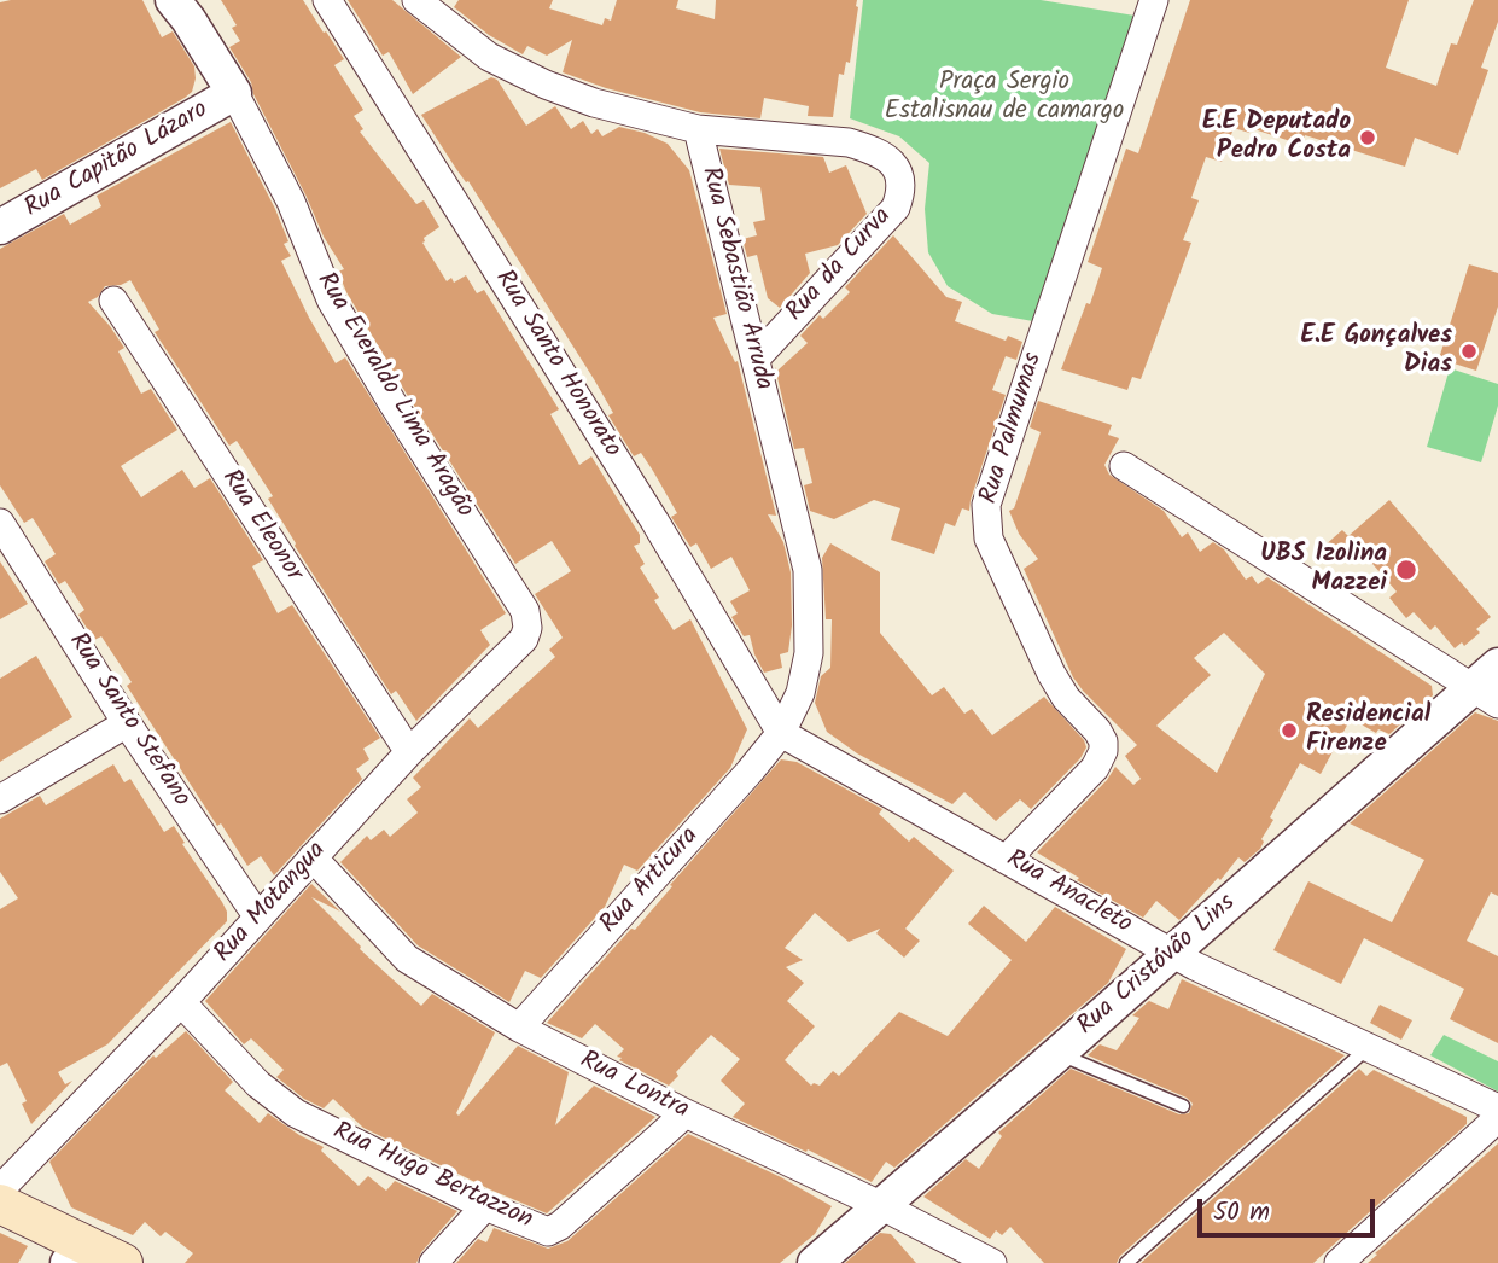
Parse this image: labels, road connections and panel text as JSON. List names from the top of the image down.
{
  "streets": {
    "street": [
      "Rua Capitão Lázaro",
      "Rua da Curva",
      "Rua Sebastião Arruda",
      "Rua Santo Honorato",
      "Rua Everaldo Lima Aragão",
      "Rua Palmumas",
      "Rua Eleonor",
      "Rua Santo Stefano",
      "Rua Articura",
      "Rua Anacleto",
      "Rua Motangua",
      "Rua Cristóvão Lins",
      "Rua Lontra",
      "Rua Hugo Bertazzon"
    ]
  },
  "crossings": [
    ["Rua Capitão Lázaro", "Rua Everaldo Lima Aragão"],
    ["Rua da Curva", "Rua Sebastião Arruda"],
    ["Rua Sebastião Arruda", "Rua Santo Honorato"],
    ["Rua Sebastião Arruda", "Rua Articura"],
    ["Rua Sebastião Arruda", "Rua Anacleto"],
    ["Rua Santo Honorato", "Rua Articura"],
    ["Rua Santo Honorato", "Rua Anacleto"],
    ["Rua Everaldo Lima Aragão", "Rua Motangua"],
    ["Rua Palmumas", "Rua Anacleto"],
    ["Rua Eleonor", "Rua Motangua"],
    ["Rua Santo Stefano", "Rua Motangua"],
    ["Rua Articura", "Rua Anacleto"],
    ["Rua Articura", "Rua Lontra"],
    ["Rua Anacleto", "Rua Cristóvão Lins"],
    ["Rua Motangua", "Rua Lontra"],
    ["Rua Motangua", "Rua Hugo Bertazzon"],
    ["Rua Cristóvão Lins", "Rua Lontra"],
    ["Rua Lontra", "Rua Hugo Bertazzon"]
  ],
  "parks": ["Praça Sergio Estalisnau de camargo"],
  "places": [
    "E.E Deputado Pedro Costa",
    "E.E Gonçalves Dias",
    "UBS Izolina Mazzei",
    "Residencial Firenze"
  ],
  "scale_bar": "50 m"
}
